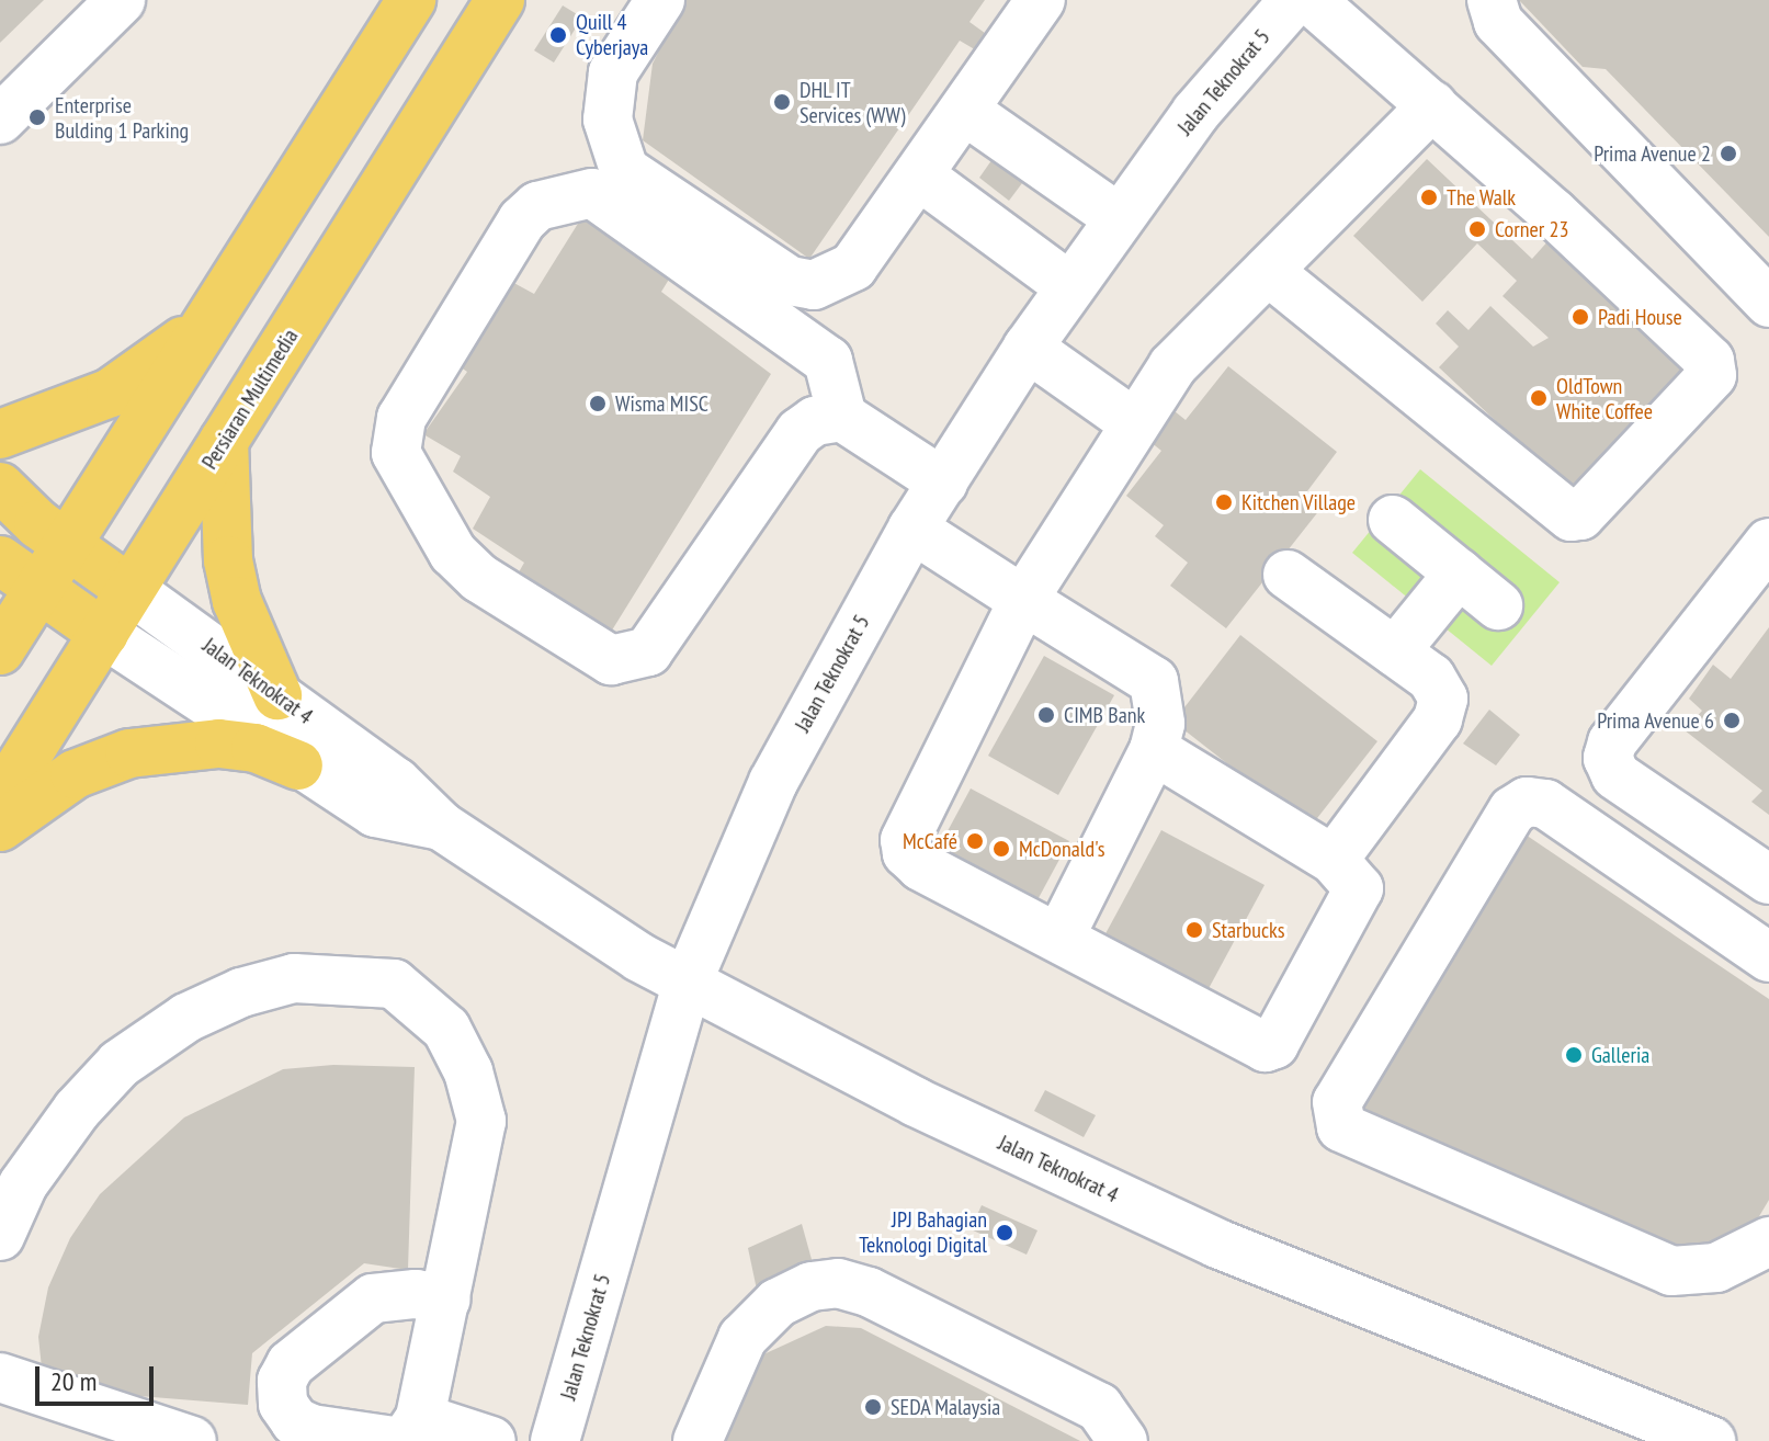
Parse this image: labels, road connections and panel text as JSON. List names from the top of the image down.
{
  "streets": {
    "main road": ["Persiaran Multimedia", "Jalan Teknokrat 4"],
    "street": ["Jalan Teknokrat 5"]
  },
  "crossings": [
    ["Jalan Teknokrat 5", "Jalan Teknokrat 4"],
    ["Persiaran Multimedia", "Jalan Teknokrat 4"]
  ],
  "places": [
    "Quill 4 Cyberjaya",
    "DHL IT Services (WW)",
    "Enterprise Bulding 1 Parking",
    "Prima Avenue 2",
    "The Walk",
    "Corner 23",
    "Padi House",
    "OldTown White Coffee",
    "Wisma MISC",
    "Kitchen Village",
    "CIMB Bank",
    "Prima Avenue 6",
    "McCafé",
    "McDonald's",
    "Starbucks",
    "Galleria",
    "JPJ Bahagian Teknologi Digital",
    "SEDA Malaysia"
  ],
  "scale_bar": "20 m"
}
